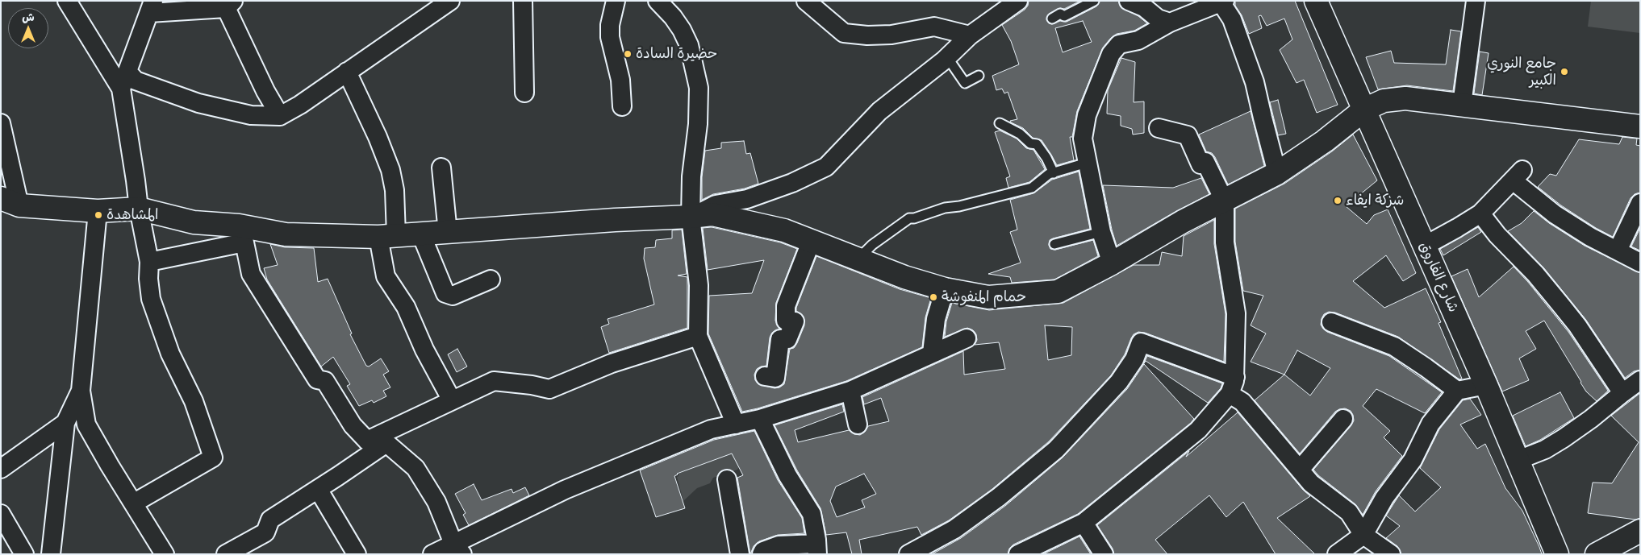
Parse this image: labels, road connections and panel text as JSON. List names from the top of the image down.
{
  "streets": {
    "main road": ["شارع الفاروق"]
  },
  "places": [
    "حضيرة السادة",
    "جامع النوري الكبير",
    "شركة ايفاء",
    "المشاهدة",
    "حمام المنفوشة"
  ],
  "north": "top"
}
